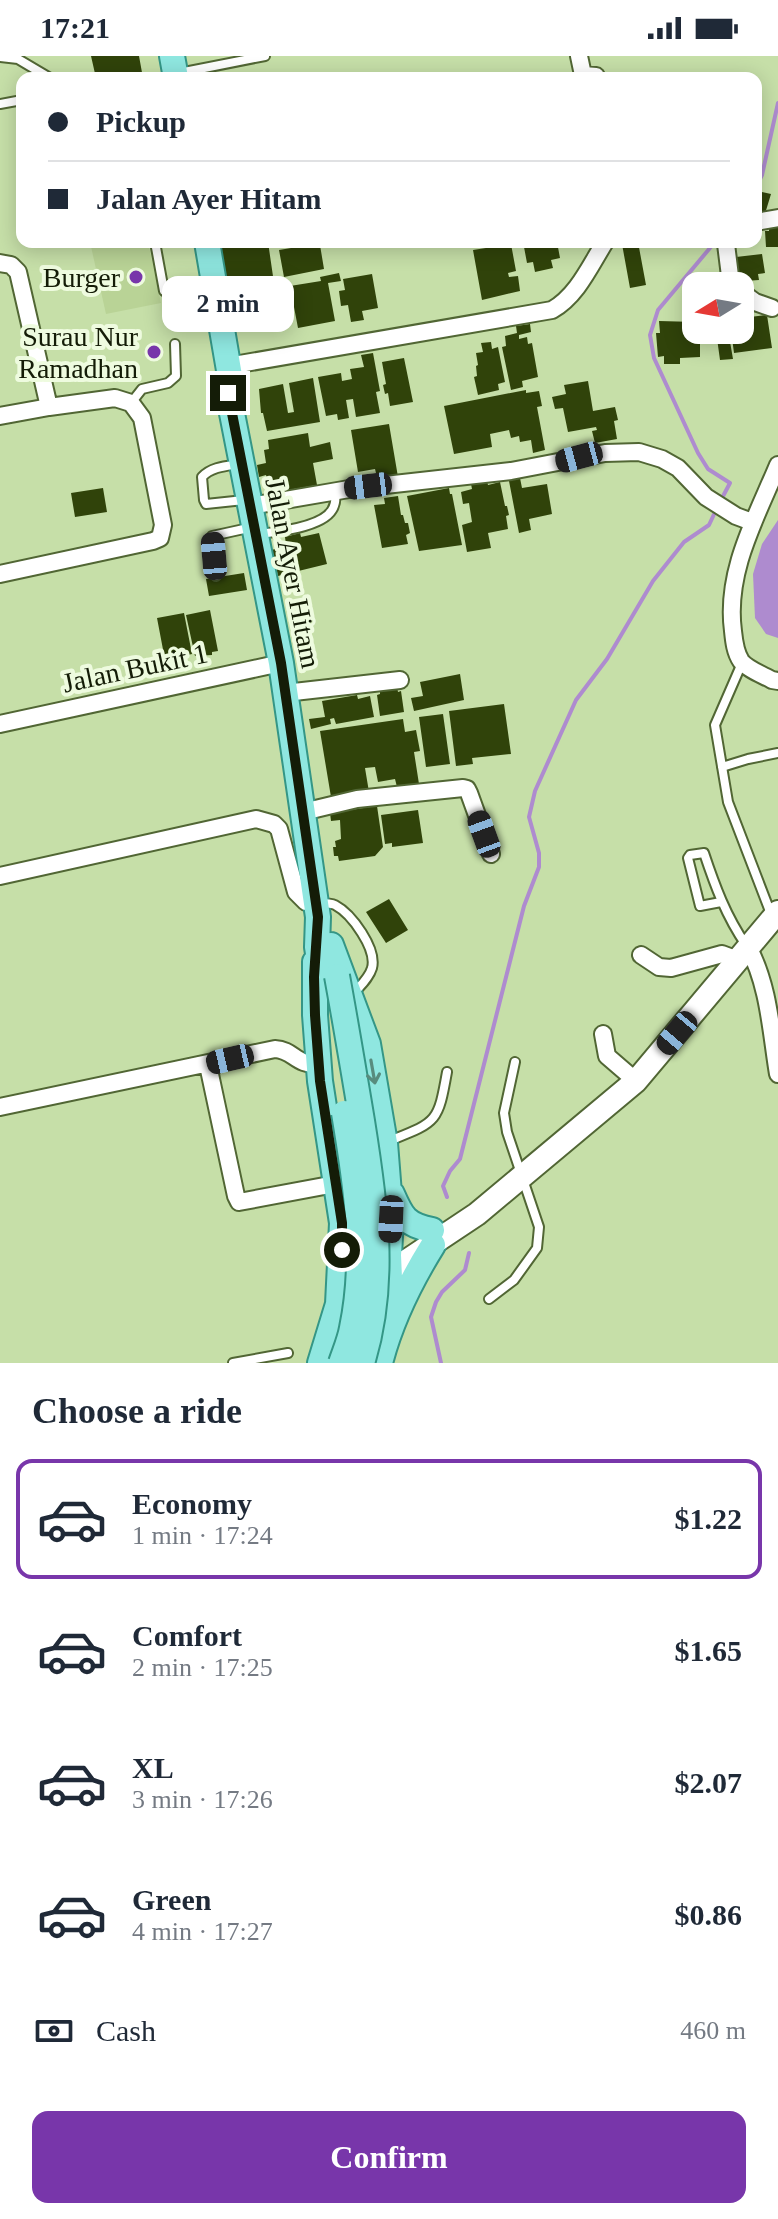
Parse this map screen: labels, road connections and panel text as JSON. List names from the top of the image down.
{
  "streets": {
    "main road": ["Jalan Ayer Hitam"],
    "street": ["Jalan Bukit 1"]
  },
  "crossings": [
    ["Jalan Ayer Hitam", "Jalan Bukit 1"]
  ],
  "places": ["Burger", "Surau Nur Ramadhan"],
  "north": "left",
  "page": {
    "status": "17:21",
    "banner": ["Pickup", "Jalan Ayer Hitam"],
    "bubble": "2 min",
    "heading": "Choose a ride",
    "list": [
      {
        "name": "Economy",
        "note": "1 min · 17:24",
        "value": "$1.22"
      },
      {
        "name": "Comfort",
        "note": "2 min · 17:25",
        "value": "$1.65"
      },
      {
        "name": "XL",
        "note": "3 min · 17:26",
        "value": "$2.07"
      },
      {
        "name": "Green",
        "note": "4 min · 17:27",
        "value": "$0.86"
      }
    ],
    "pay": ["Cash", "460 m"],
    "buttons": "Confirm"
  }
}
